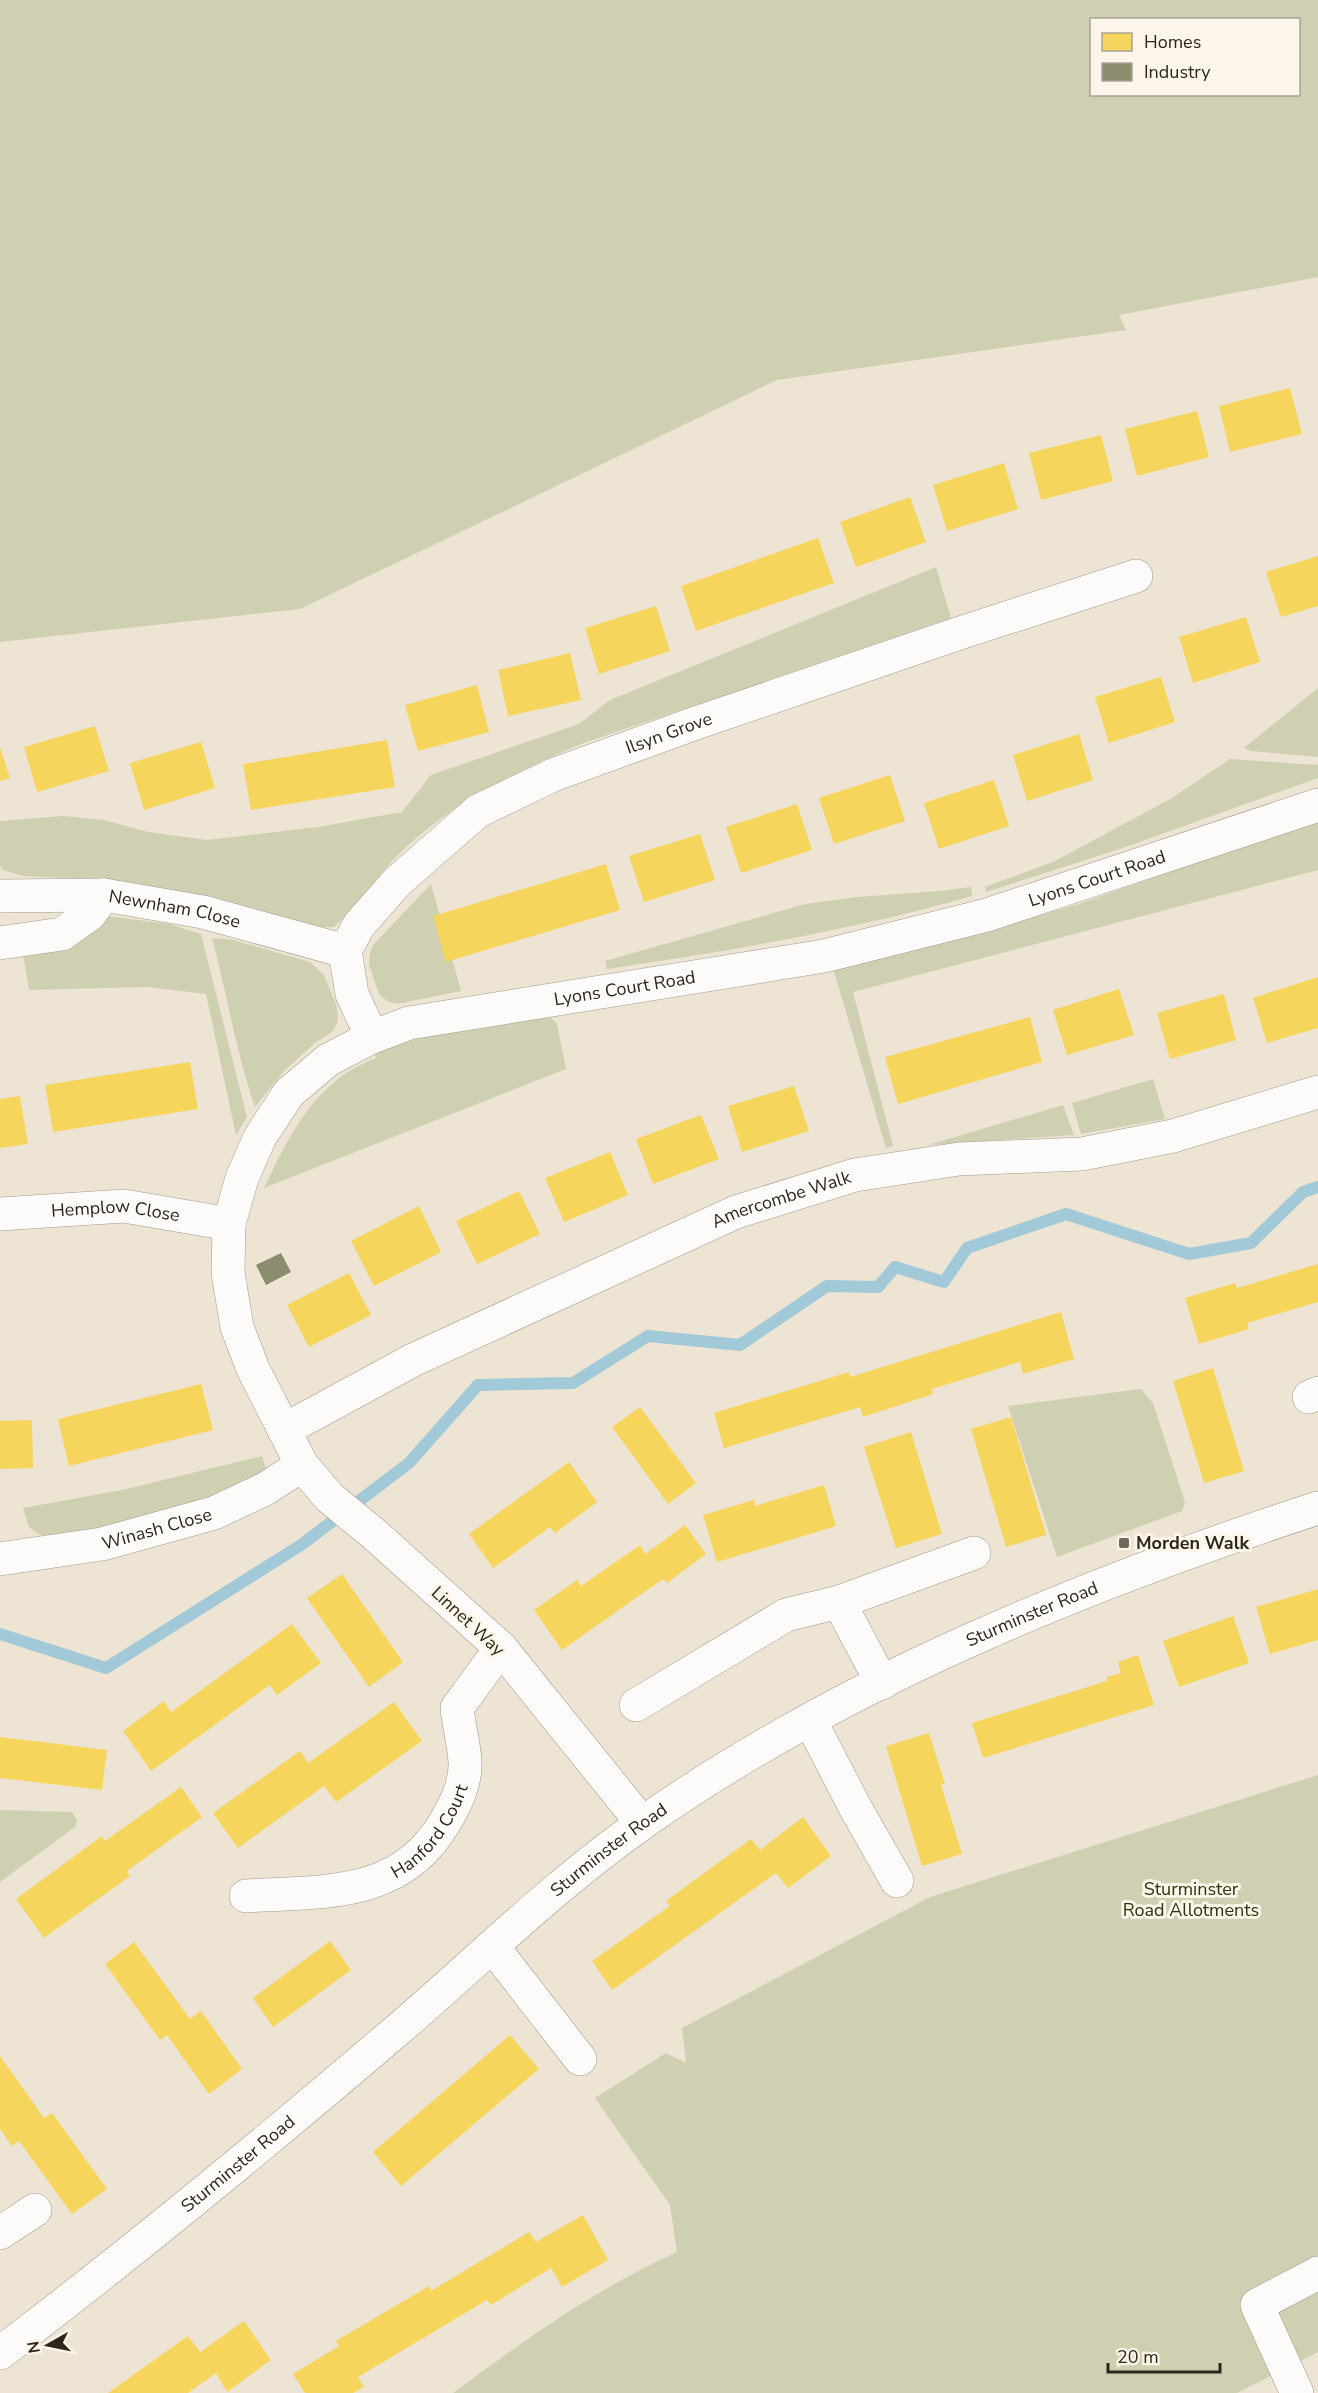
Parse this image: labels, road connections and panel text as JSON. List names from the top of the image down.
{
  "streets": {
    "street": [
      "Ilsyn Grove",
      "Lyons Court Road",
      "Newnham Close",
      "Amercombe Walk",
      "Hemplow Close",
      "Winash Close",
      "Sturminster Road",
      "Linnet Way",
      "Hanford Court"
    ]
  },
  "crossings": [
    ["Ilsyn Grove", "Newnham Close"],
    ["Lyons Court Road", "Amercombe Walk"],
    ["Lyons Court Road", "Hemplow Close"],
    ["Lyons Court Road", "Linnet Way"],
    ["Amercombe Walk", "Linnet Way"],
    ["Winash Close", "Linnet Way"],
    ["Sturminster Road", "Linnet Way"],
    ["Linnet Way", "Hanford Court"]
  ],
  "parks": ["Sturminster Road Allotments"],
  "places": {
    "transit": ["Morden Walk"]
  },
  "legend": ["Homes", "Industry"],
  "scale_bar": "20 m",
  "north": "left"
}
